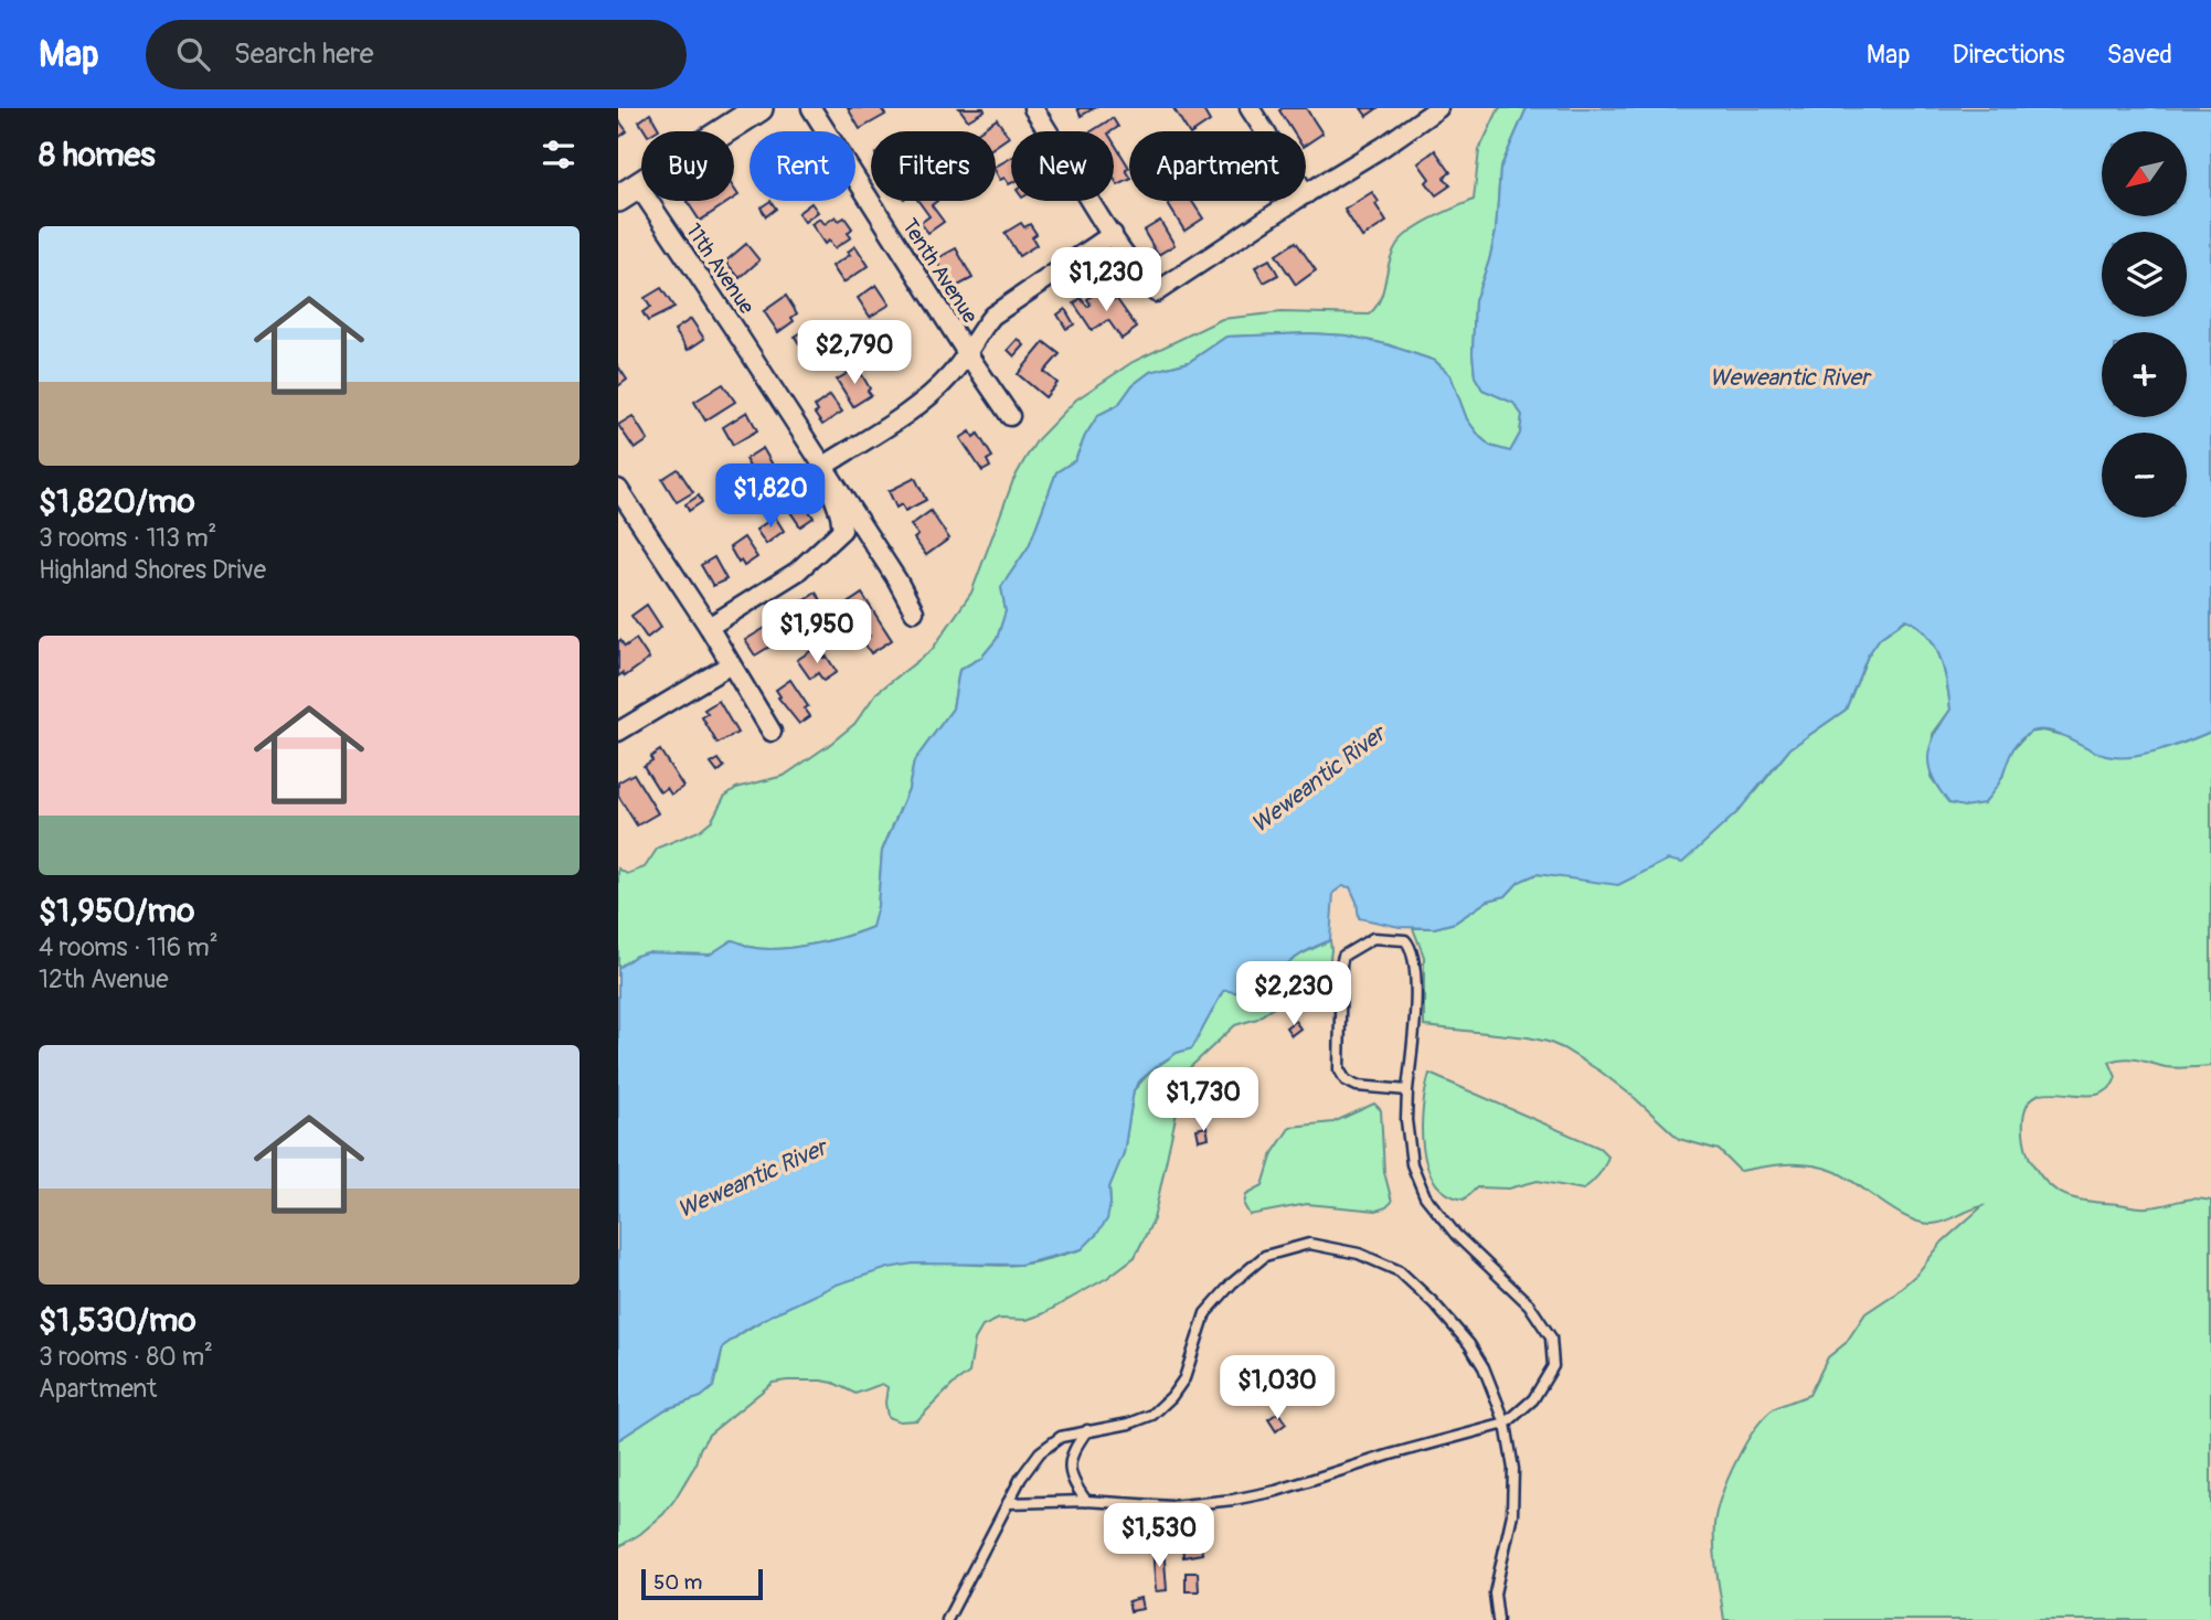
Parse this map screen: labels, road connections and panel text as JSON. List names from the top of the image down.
{
  "streets": {
    "street": ["11th Avenue", "Tenth Avenue"]
  },
  "water": ["Weweantic River"],
  "scale_bar": "50 m",
  "north": "bottom left",
  "page": {
    "header": "Map",
    "search": "Search here",
    "nav": ["Map", "Directions", "Saved"],
    "heading": "8 homes",
    "map_buttons": ["+", "−"],
    "chip": [
      "Buy",
      "Rent",
      "Filters",
      "New",
      "Apartment"
    ],
    "list": [
      {
        "name": "$1,820/mo",
        "note": "3 rooms · 113 m² · Highland Shores Drive"
      },
      {
        "name": "$1,950/mo",
        "note": "4 rooms · 116 m² · 12th Avenue"
      },
      {
        "name": "$1,530/mo",
        "note": "3 rooms · 80 m² · Apartment"
      }
    ],
    "price": [
      "$1,230",
      "$2,790",
      "$1,820",
      "$1,950",
      "$2,230",
      "$1,730",
      "$1,030",
      "$1,530"
    ],
    "scale": "50 m"
  }
}
